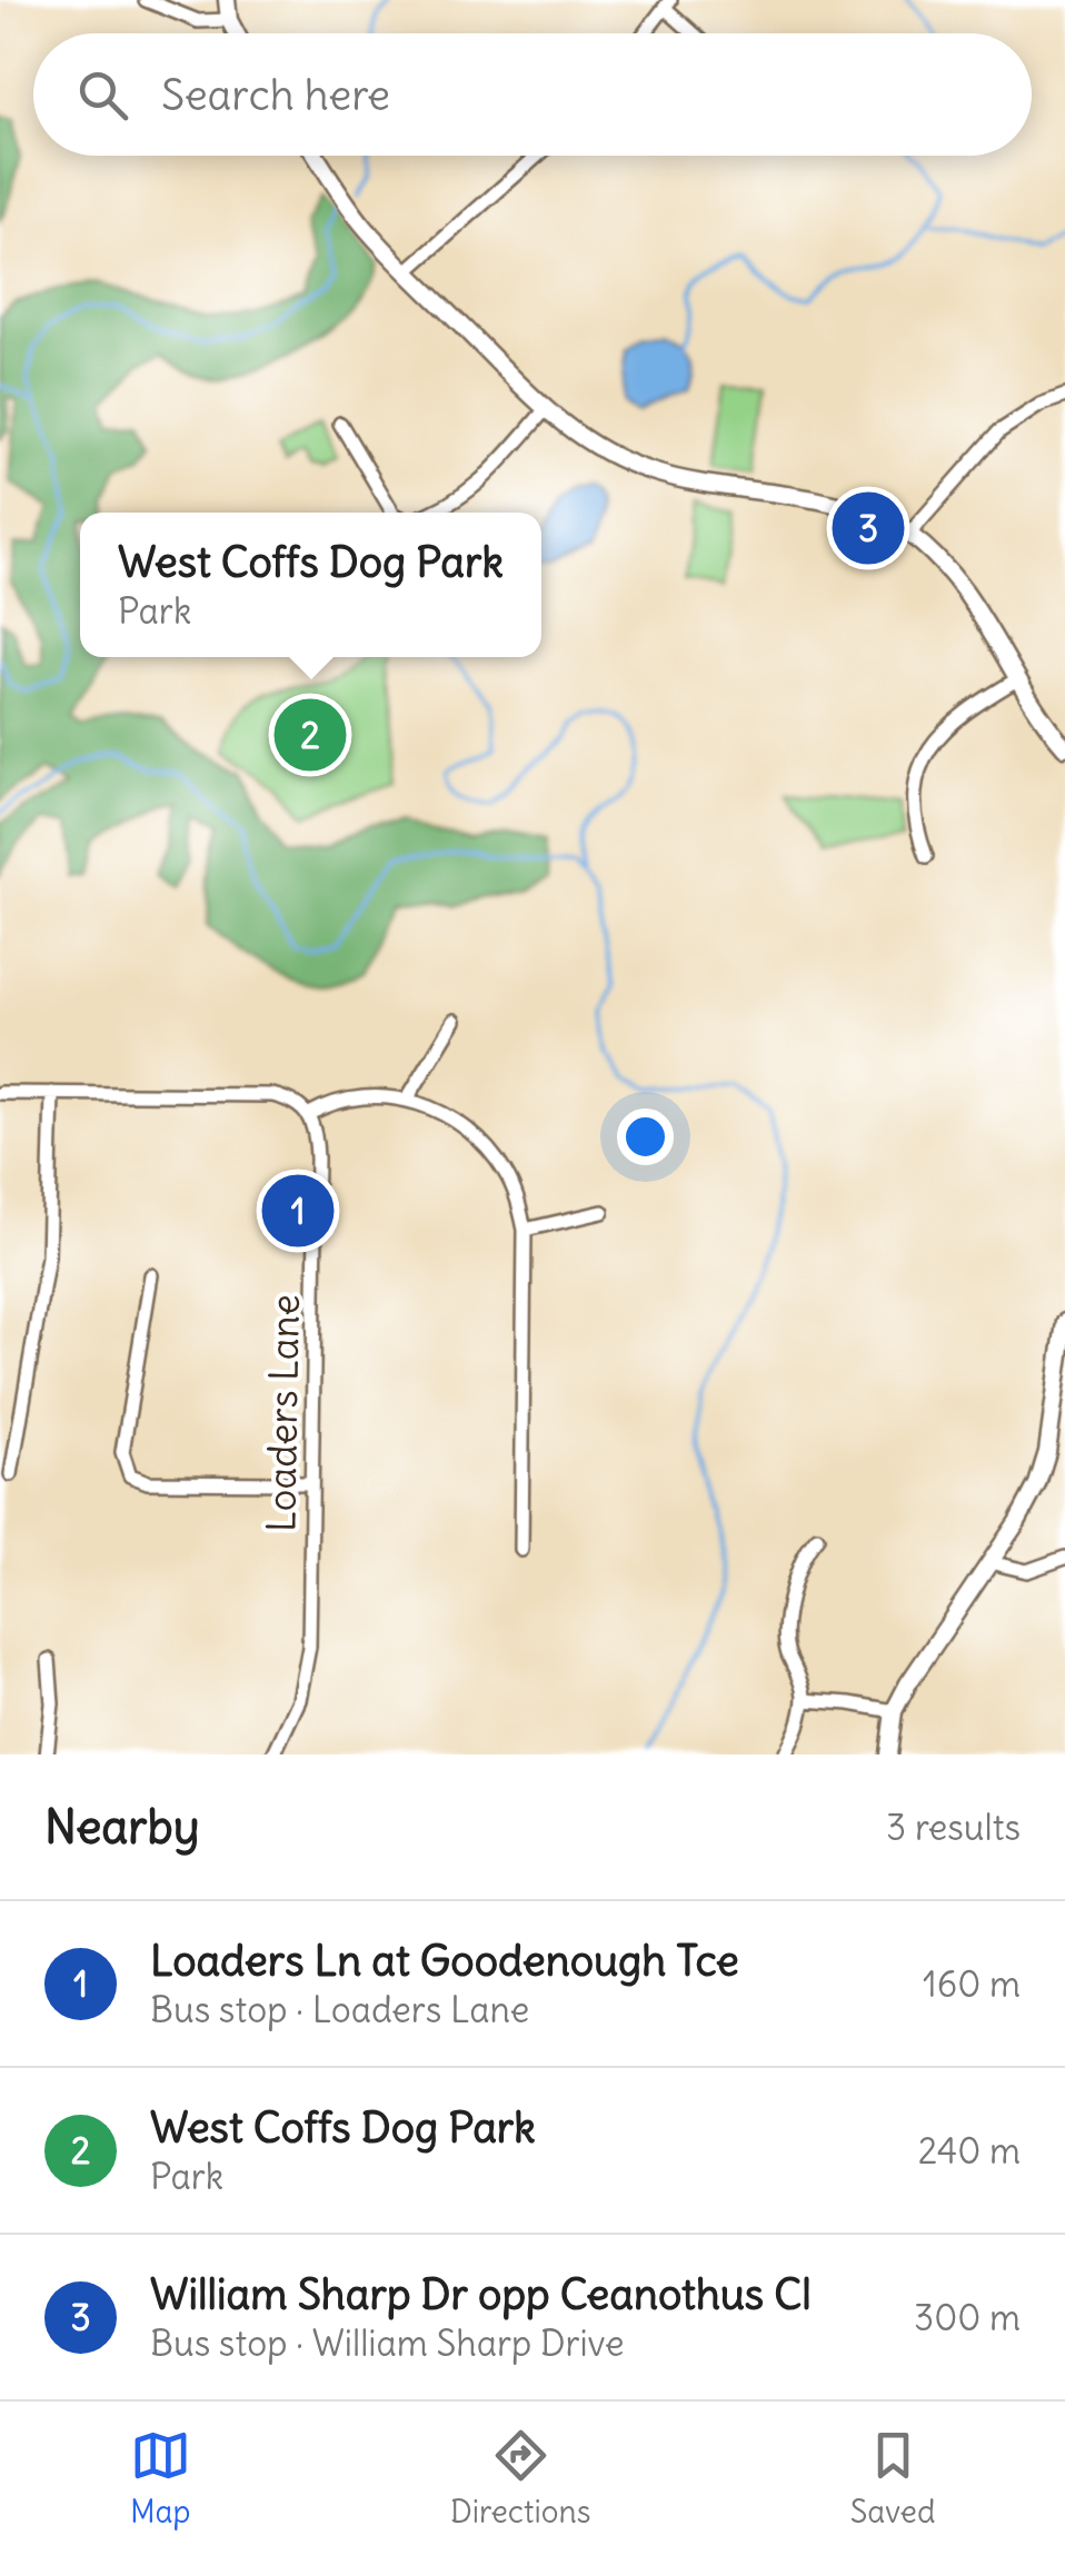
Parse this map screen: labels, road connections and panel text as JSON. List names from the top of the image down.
{
  "streets": {
    "street": ["Loaders Lane"]
  },
  "page": {
    "search": "Search here",
    "pins": ["3", "2", "1"],
    "popup": ["West Coffs Dog Park", "Park"],
    "heading": ["Nearby", "3 results"],
    "list": [
      {
        "mark": "1",
        "name": "Loaders Ln at Goodenough Tce",
        "note": "Bus stop · Loaders Lane",
        "value": "160 m"
      },
      {
        "mark": "2",
        "name": "West Coffs Dog Park",
        "note": "Park",
        "value": "240 m"
      },
      {
        "mark": "3",
        "name": "William Sharp Dr opp Ceanothus Cl",
        "note": "Bus stop · William Sharp Drive",
        "value": "300 m"
      }
    ],
    "nav": ["Map", "Directions", "Saved"]
  }
}
